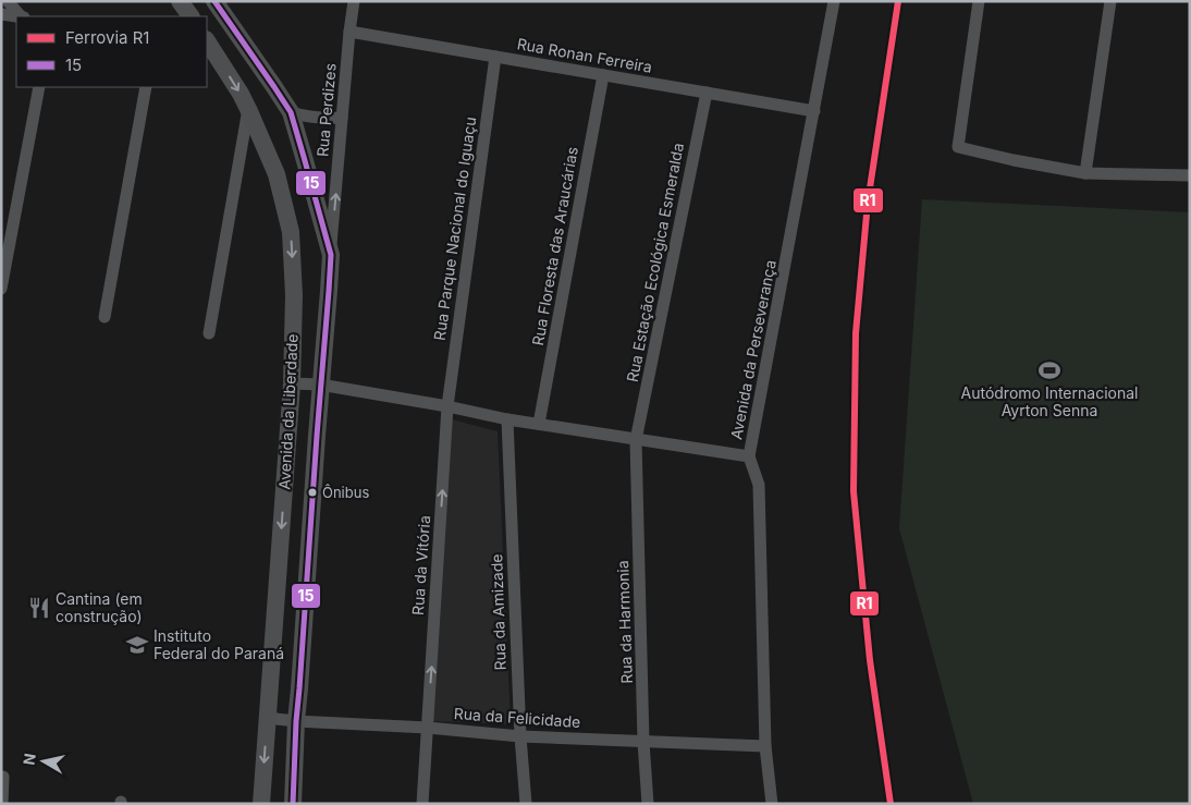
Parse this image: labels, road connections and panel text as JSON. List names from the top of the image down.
{
  "streets": {
    "street": [
      "Rua Ronan Ferreira",
      "Rua Perdizes",
      "Rua Parque Nacional do Iguaçu",
      "Rua Floresta das Araucárias",
      "Rua Estação Ecológica Esmeralda",
      "Avenida da Perseverança",
      "Avenida da Liberdade",
      "Rua da Vitória",
      "Rua da Amizade",
      "Rua da Harmonia",
      "Rua da Felicidade"
    ]
  },
  "crossings": [
    ["Rua Ronan Ferreira", "Rua Perdizes"],
    ["Rua Ronan Ferreira", "Rua Parque Nacional do Iguaçu"],
    ["Rua Ronan Ferreira", "Rua Floresta das Araucárias"],
    ["Rua Ronan Ferreira", "Rua Estação Ecológica Esmeralda"],
    ["Rua Ronan Ferreira", "Avenida da Perseverança"],
    ["Rua Perdizes", "Avenida da Liberdade"],
    ["Rua Parque Nacional do Iguaçu", "Rua da Vitória"],
    ["Rua Estação Ecológica Esmeralda", "Rua da Harmonia"],
    ["Avenida da Perseverança", "Rua da Felicidade"],
    ["Avenida da Liberdade", "Rua da Felicidade"],
    ["Rua da Vitória", "Rua da Felicidade"],
    ["Rua da Amizade", "Rua da Felicidade"],
    ["Rua da Harmonia", "Rua da Felicidade"]
  ],
  "one_way": ["Rua da Vitória"],
  "places": {
    "sports": ["Autódromo Internacional Ayrton Senna"],
    "other": ["Ônibus"],
    "restaurant": ["Cantina (em construção)"],
    "school or university": ["Instituto Federal do Paraná"]
  },
  "lines": ["rail line R1", "transit line 15"],
  "legend": ["Ferrovia R1", "15"],
  "north": "left"
}
